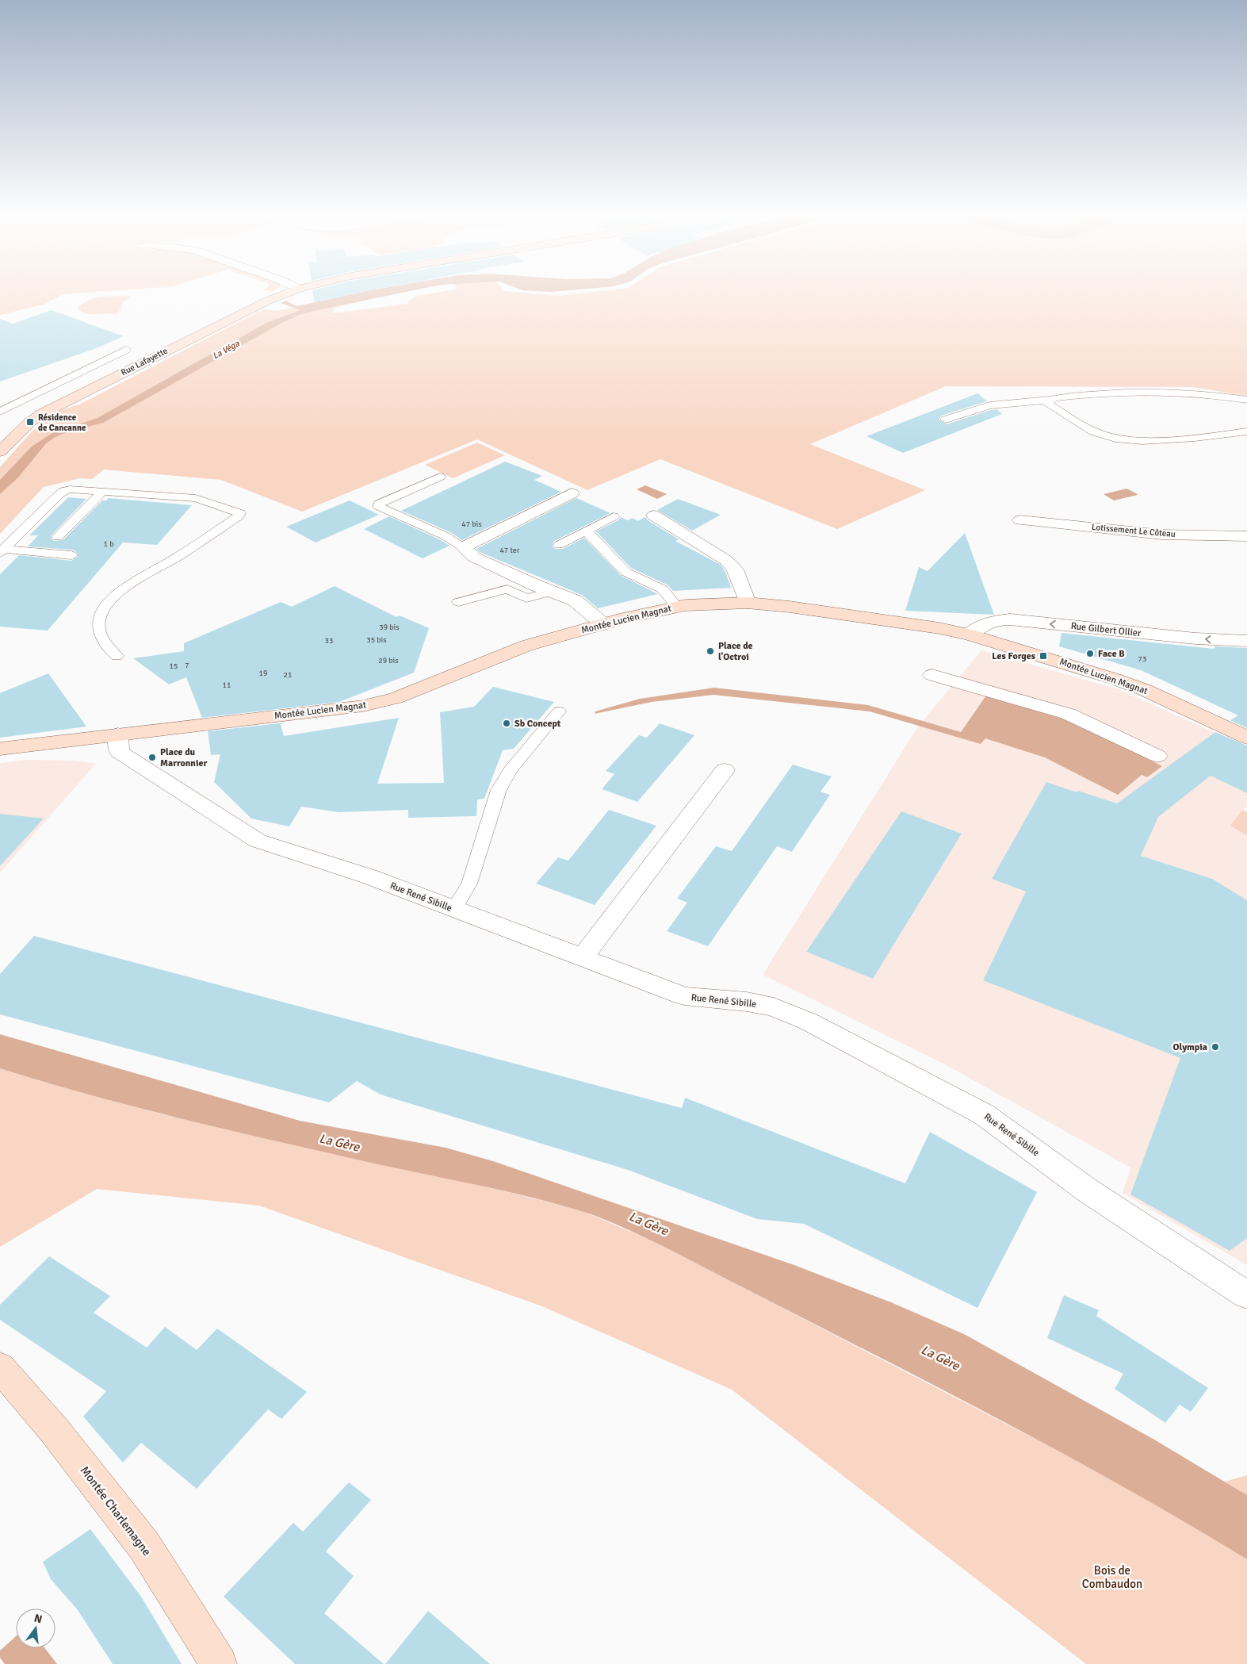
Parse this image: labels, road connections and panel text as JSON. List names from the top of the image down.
{
  "streets": {
    "main road": ["Rue Lafayette", "Montée Lucien Magnat", "Montée Charlemagne"],
    "street": ["Lotissement Le Côteau", "Rue Gilbert Ollier", "Rue René Sibille"]
  },
  "crossings": [
    ["Montée Lucien Magnat", "Rue Gilbert Ollier"],
    ["Montée Lucien Magnat", "Rue René Sibille"]
  ],
  "water": ["La Véga", "La Gère"],
  "parks": ["Bois de Combaudon"],
  "places": {
    "transit": ["Résidence de Cancanne", "Les Forges"],
    "other": [
      "Place de l'Octroi",
      "Face B",
      "Sb Concept",
      "Place du Marronnier",
      "Olympia"
    ]
  },
  "house_numbers": [
    "47 bis",
    "1 b",
    "47 ter",
    "39 bis",
    "35 bis",
    "33",
    "73",
    "29 bis",
    "7",
    "15",
    "19",
    "21",
    "11"
  ],
  "north": "top"
}
